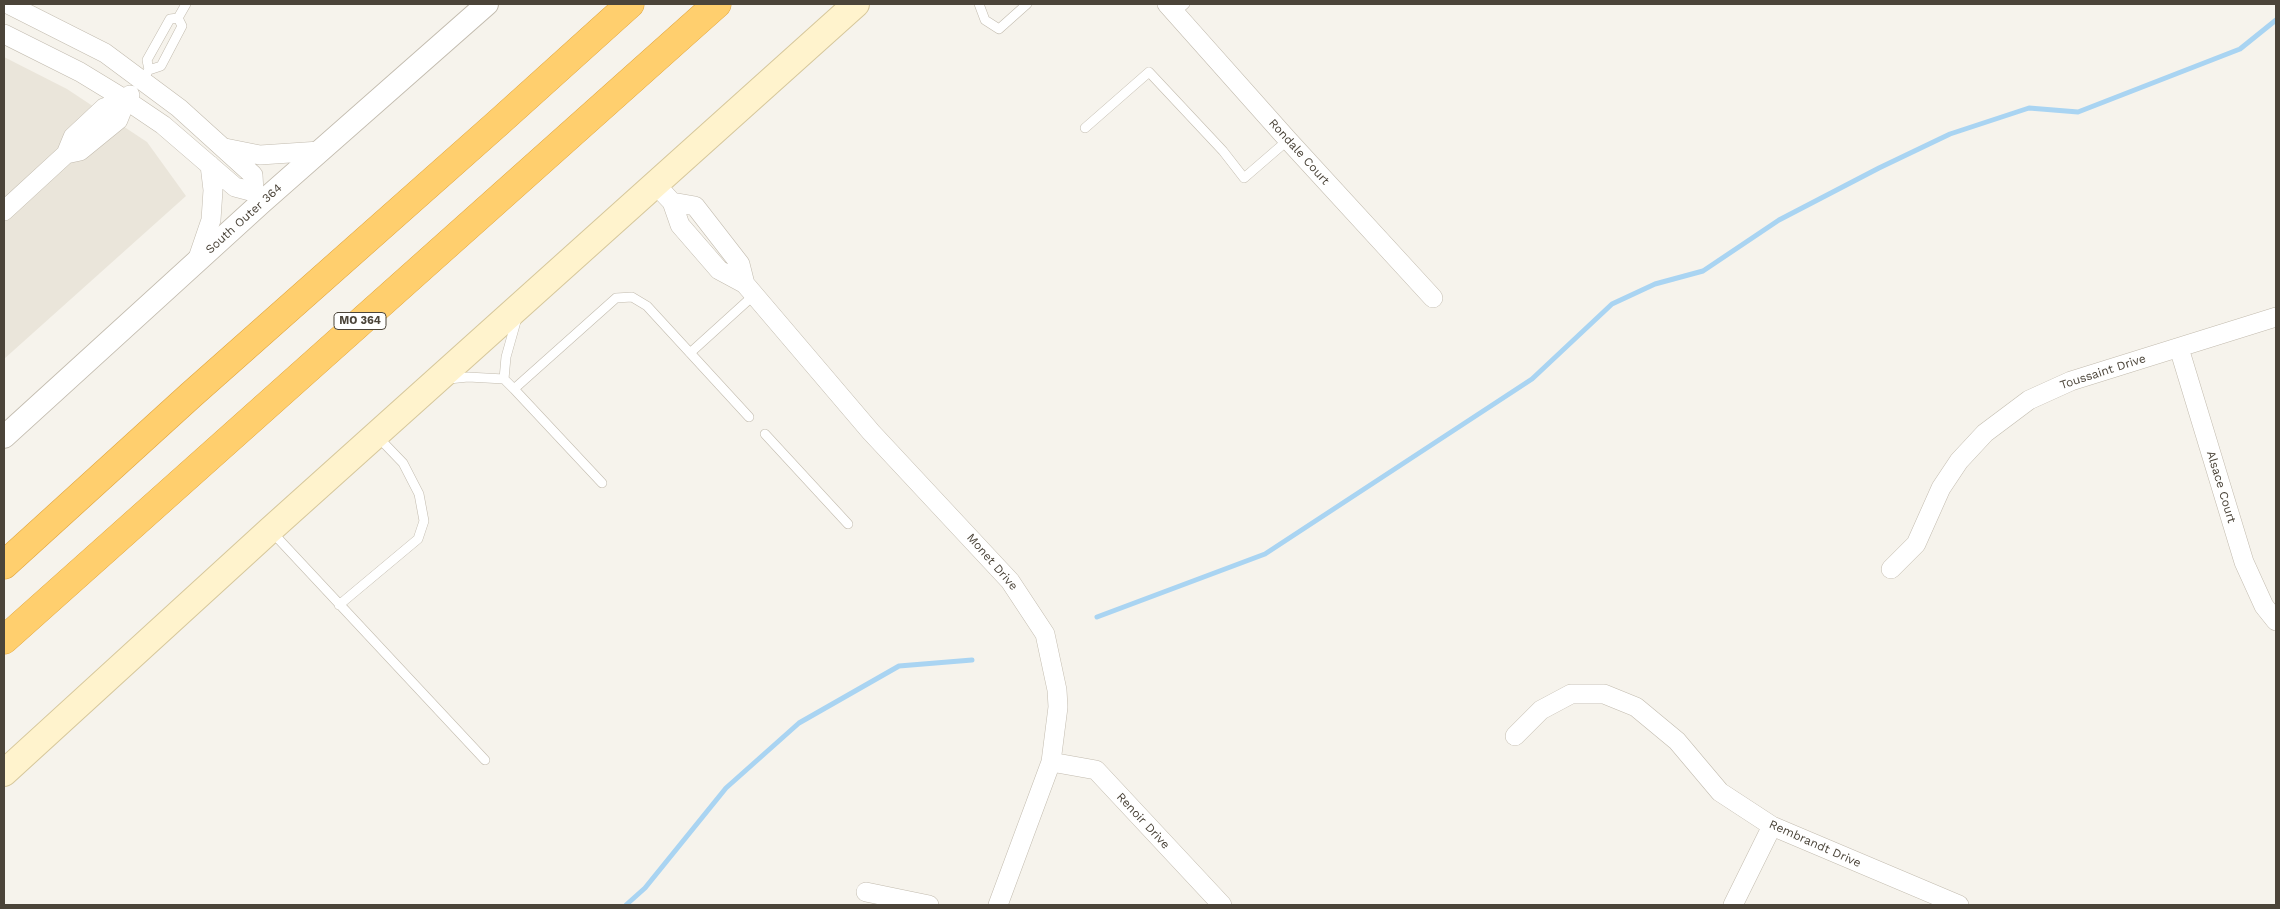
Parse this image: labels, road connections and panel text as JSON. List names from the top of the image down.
{
  "streets": {
    "highway": ["MO 364"],
    "street": [
      "Rondale Court",
      "South Outer 364",
      "Toussaint Drive",
      "Alsace Court",
      "Monet Drive",
      "Renoir Drive",
      "Rembrandt Drive"
    ]
  },
  "crossings": [
    ["Toussaint Drive", "Alsace Court"],
    ["Monet Drive", "Renoir Drive"]
  ]
}
